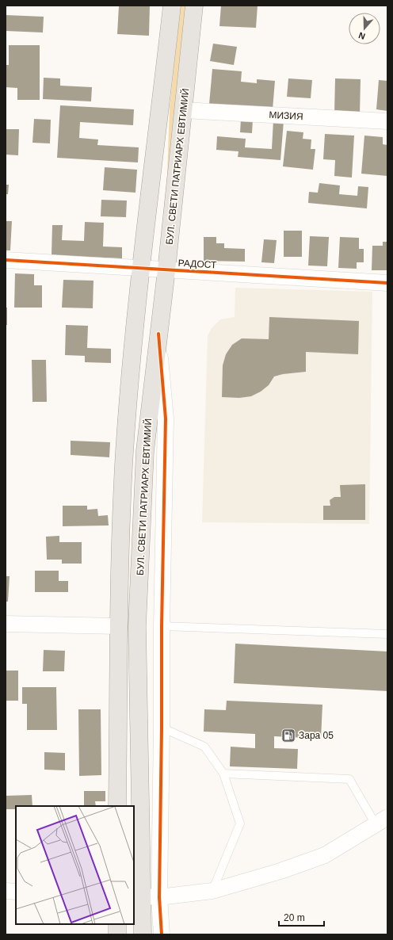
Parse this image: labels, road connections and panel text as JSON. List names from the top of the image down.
{
  "streets": {
    "main road": ["БУЛ. СВЕТИ ПАТРИАРХ ЕВТИМИЙ"],
    "street": ["МИЗИЯ", "РАДОСТ"]
  },
  "crossings": [
    ["МИЗИЯ", "БУЛ. СВЕТИ ПАТРИАРХ ЕВТИМИЙ"],
    ["БУЛ. СВЕТИ ПАТРИАРХ ЕВТИМИЙ", "РАДОСТ"]
  ],
  "places": {
    "fuel station": ["Зара 05"]
  },
  "scale_bar": "20 m",
  "north": "bottom"
}
